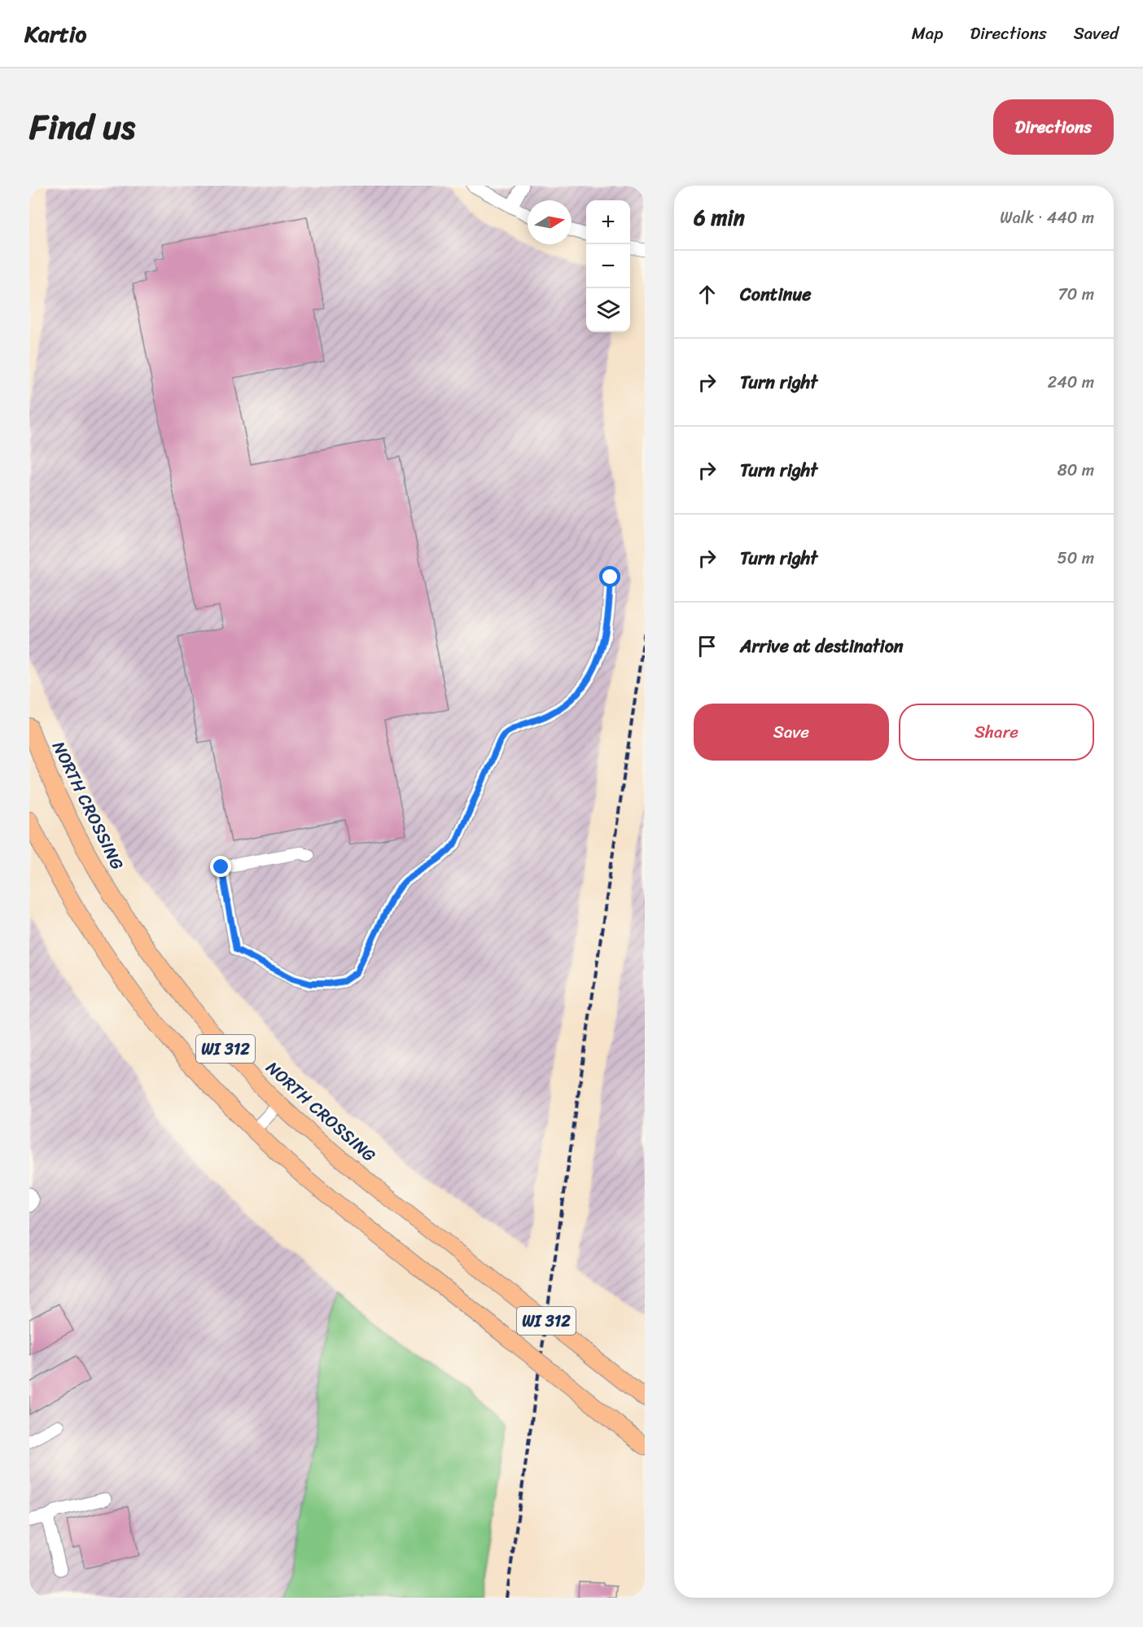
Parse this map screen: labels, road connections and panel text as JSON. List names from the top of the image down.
{
  "streets": {
    "main road": ["NORTH CROSSING", "WI 312"]
  },
  "north": "right",
  "page": {
    "header": "Kartio",
    "nav": ["Map", "Directions", "Saved"],
    "title": "Find us",
    "buttons": [
      "Directions",
      ["Save", "Share"]
    ],
    "heading": ["6 min", "Walk · 440 m"],
    "map_buttons": ["+", "−"],
    "list": [
      ["Continue", "70 m"],
      ["Turn right", "240 m"],
      ["Turn right", "80 m"],
      ["Turn right", "50 m"],
      "Arrive at destination"
    ]
  }
}
